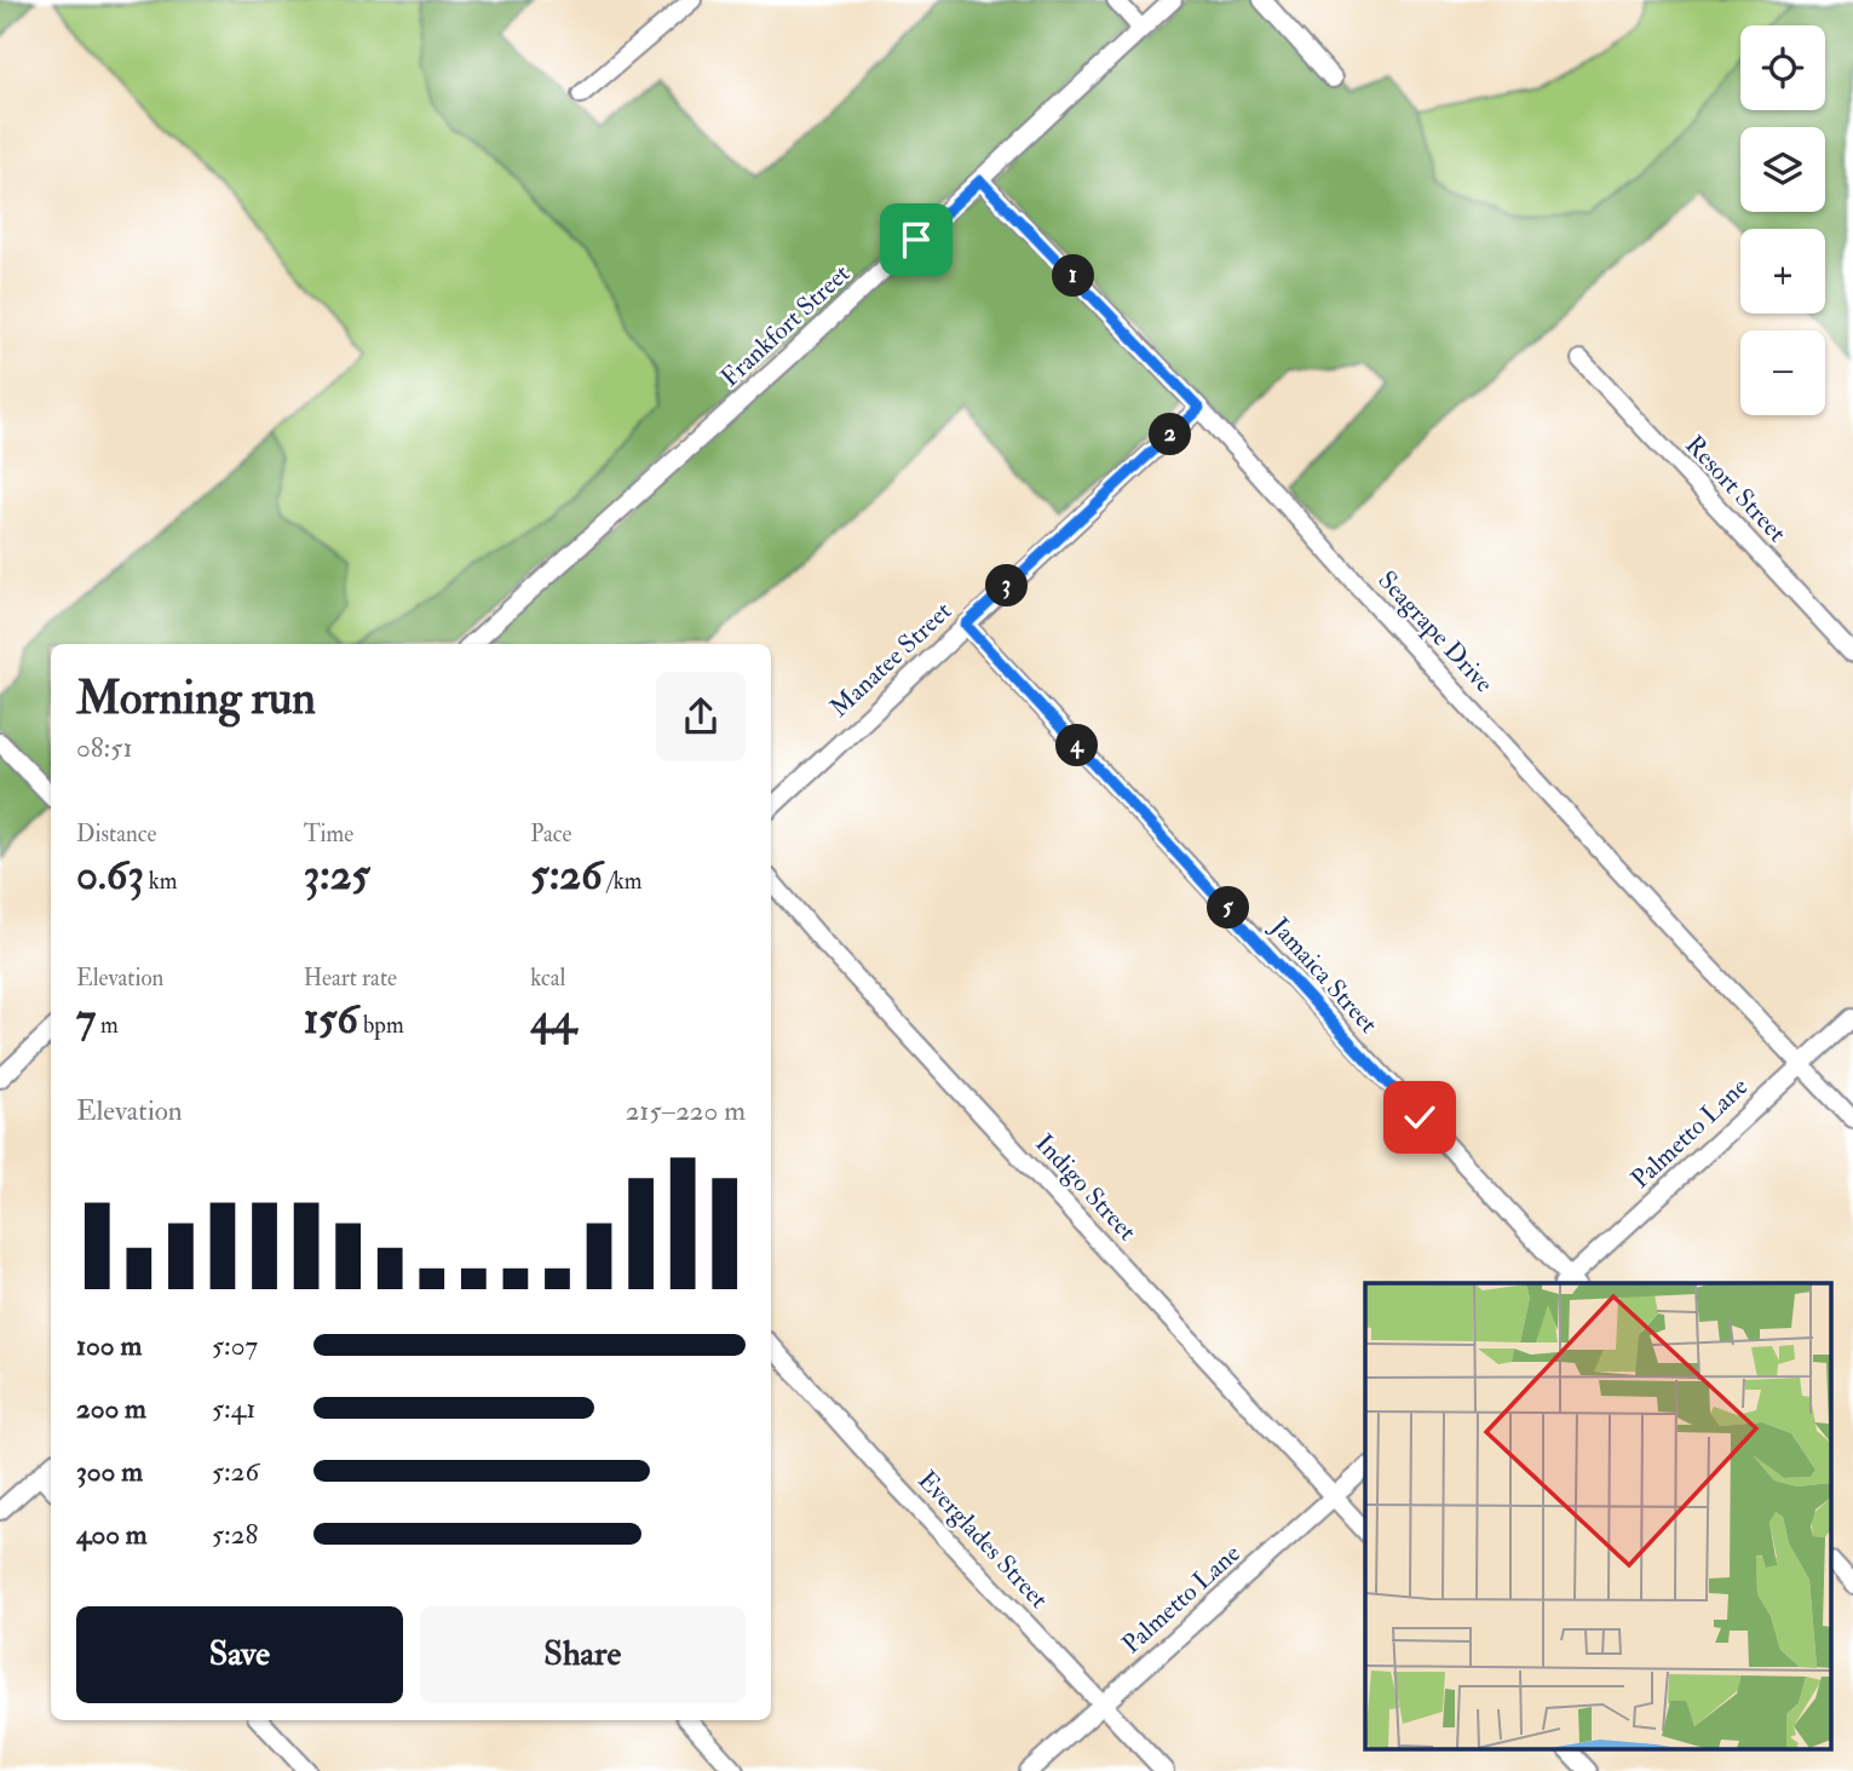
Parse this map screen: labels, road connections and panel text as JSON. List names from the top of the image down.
{
  "streets": {
    "street": [
      "Frankfort Street",
      "Resort Street",
      "Seagrape Drive",
      "Manatee Street",
      "Jamaica Street",
      "Palmetto Lane",
      "Indigo Street",
      "Everglades Street"
    ]
  },
  "crossings": [
    ["Frankfort Street", "Seagrape Drive"],
    ["Seagrape Drive", "Manatee Street"],
    ["Seagrape Drive", "Palmetto Lane"],
    ["Manatee Street", "Jamaica Street"],
    ["Jamaica Street", "Palmetto Lane"],
    ["Palmetto Lane", "Indigo Street"],
    ["Palmetto Lane", "Everglades Street"]
  ],
  "page": {
    "map_buttons": ["+", "−"],
    "pins": [
      "1",
      "2",
      "3",
      "4",
      "5"
    ],
    "heading": ["Morning run", "08:51"],
    "stats": [
      ["Distance", "0.63 km"],
      ["Time", "3:25"],
      ["Pace", "5:26 /km"],
      ["Elevation", "7 m"],
      ["Heart rate", "156 bpm"],
      ["kcal", "44"]
    ],
    "chart": ["Elevation", "215–220 m"],
    "list": [
      {
        "name": "100 m",
        "note": "5:07"
      },
      {
        "name": "200 m",
        "note": "5:41"
      },
      {
        "name": "300 m",
        "note": "5:26"
      },
      {
        "name": "400 m",
        "note": "5:28"
      }
    ],
    "buttons": ["Save", "Share"]
  }
}
